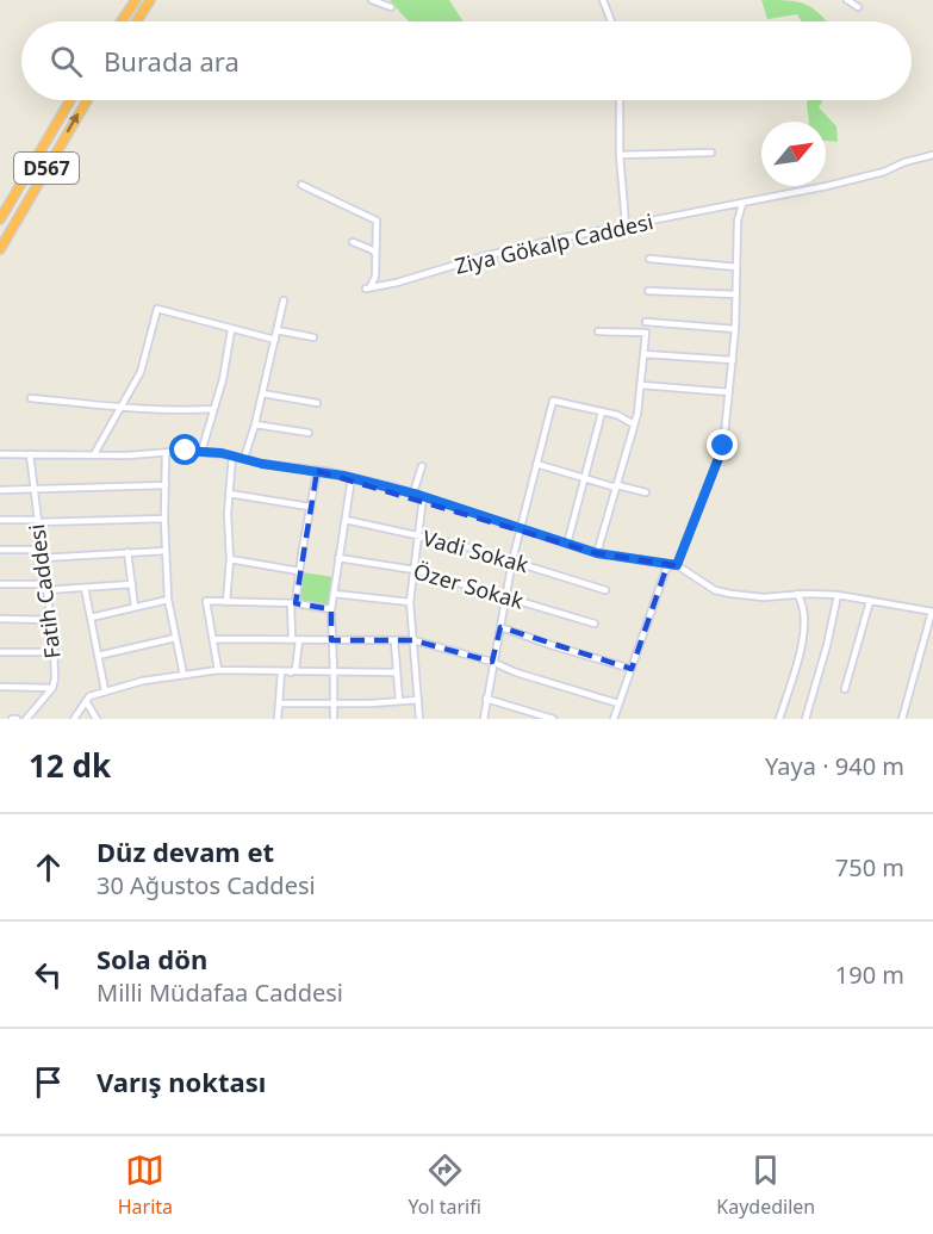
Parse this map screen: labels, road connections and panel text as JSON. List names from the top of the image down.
{
  "streets": {
    "highway": ["D567"],
    "street": [
      "Ziya Gökalp Caddesi",
      "Vadi Sokak",
      "Özer Sokak",
      "Fatih Caddesi"
    ]
  },
  "north": "top right",
  "page": {
    "search": "Burada ara",
    "heading": ["12 dk", "Yaya · 940 m"],
    "list": [
      ["Düz devam et", "30 Ağustos Caddesi", "750 m"],
      ["Sola dön", "Milli Müdafaa Caddesi", "190 m"],
      "Varış noktası"
    ],
    "nav": ["Harita", "Yol tarifi", "Kaydedilen"]
  }
}
